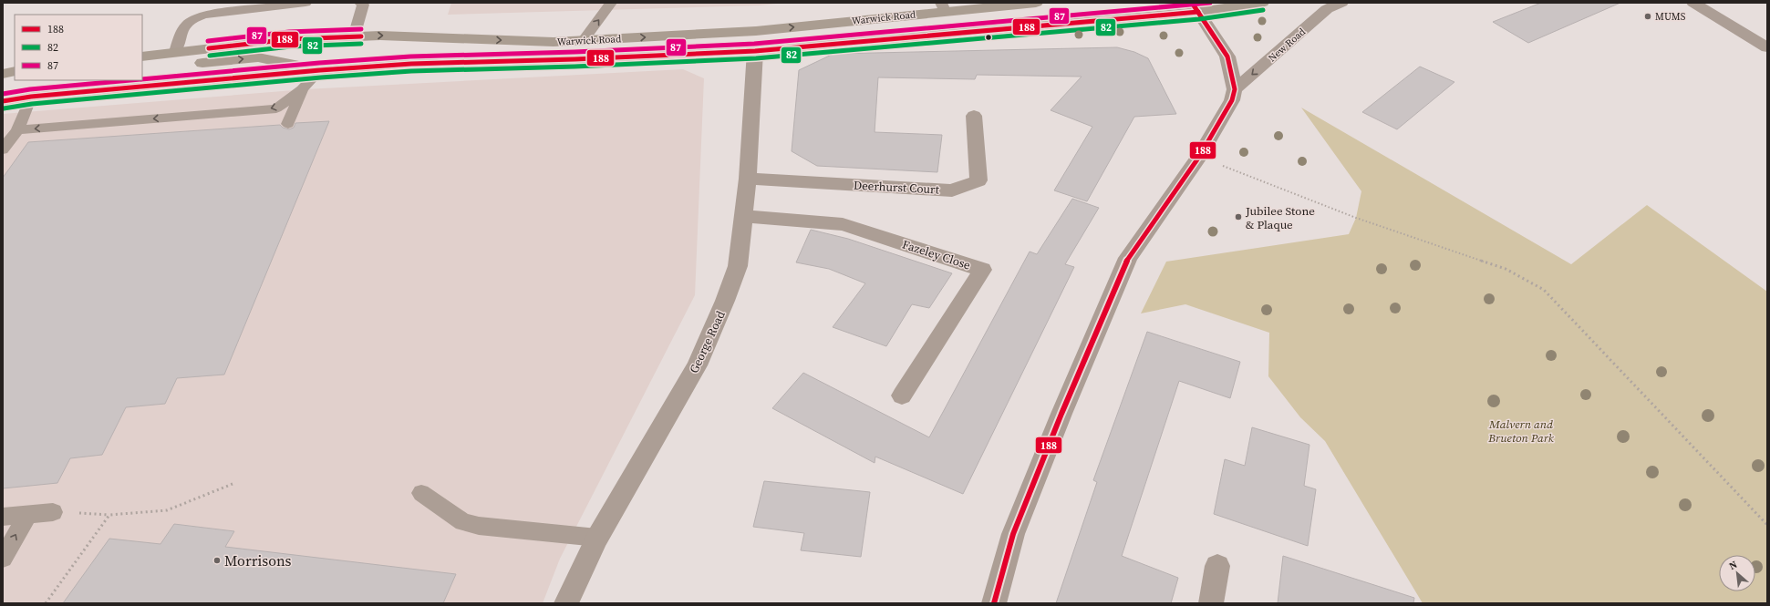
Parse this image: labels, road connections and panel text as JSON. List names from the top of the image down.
{
  "streets": {
    "main road": ["Warwick Road"],
    "street": [
      "New Road",
      "Deerhurst Court",
      "Fazeley Close",
      "George Road"
    ]
  },
  "crossings": [
    ["Warwick Road", "George Road"],
    ["Deerhurst Court", "George Road"],
    ["Fazeley Close", "George Road"]
  ],
  "parks": ["Malvern and Brueton Park"],
  "places": ["MUMS", "Jubilee Stone & Plaque", "Morrisons"],
  "lines": ["transit line 188", "transit line 87", "transit line 82"],
  "legend": ["188", "82", "87"],
  "north": "top left"
}
